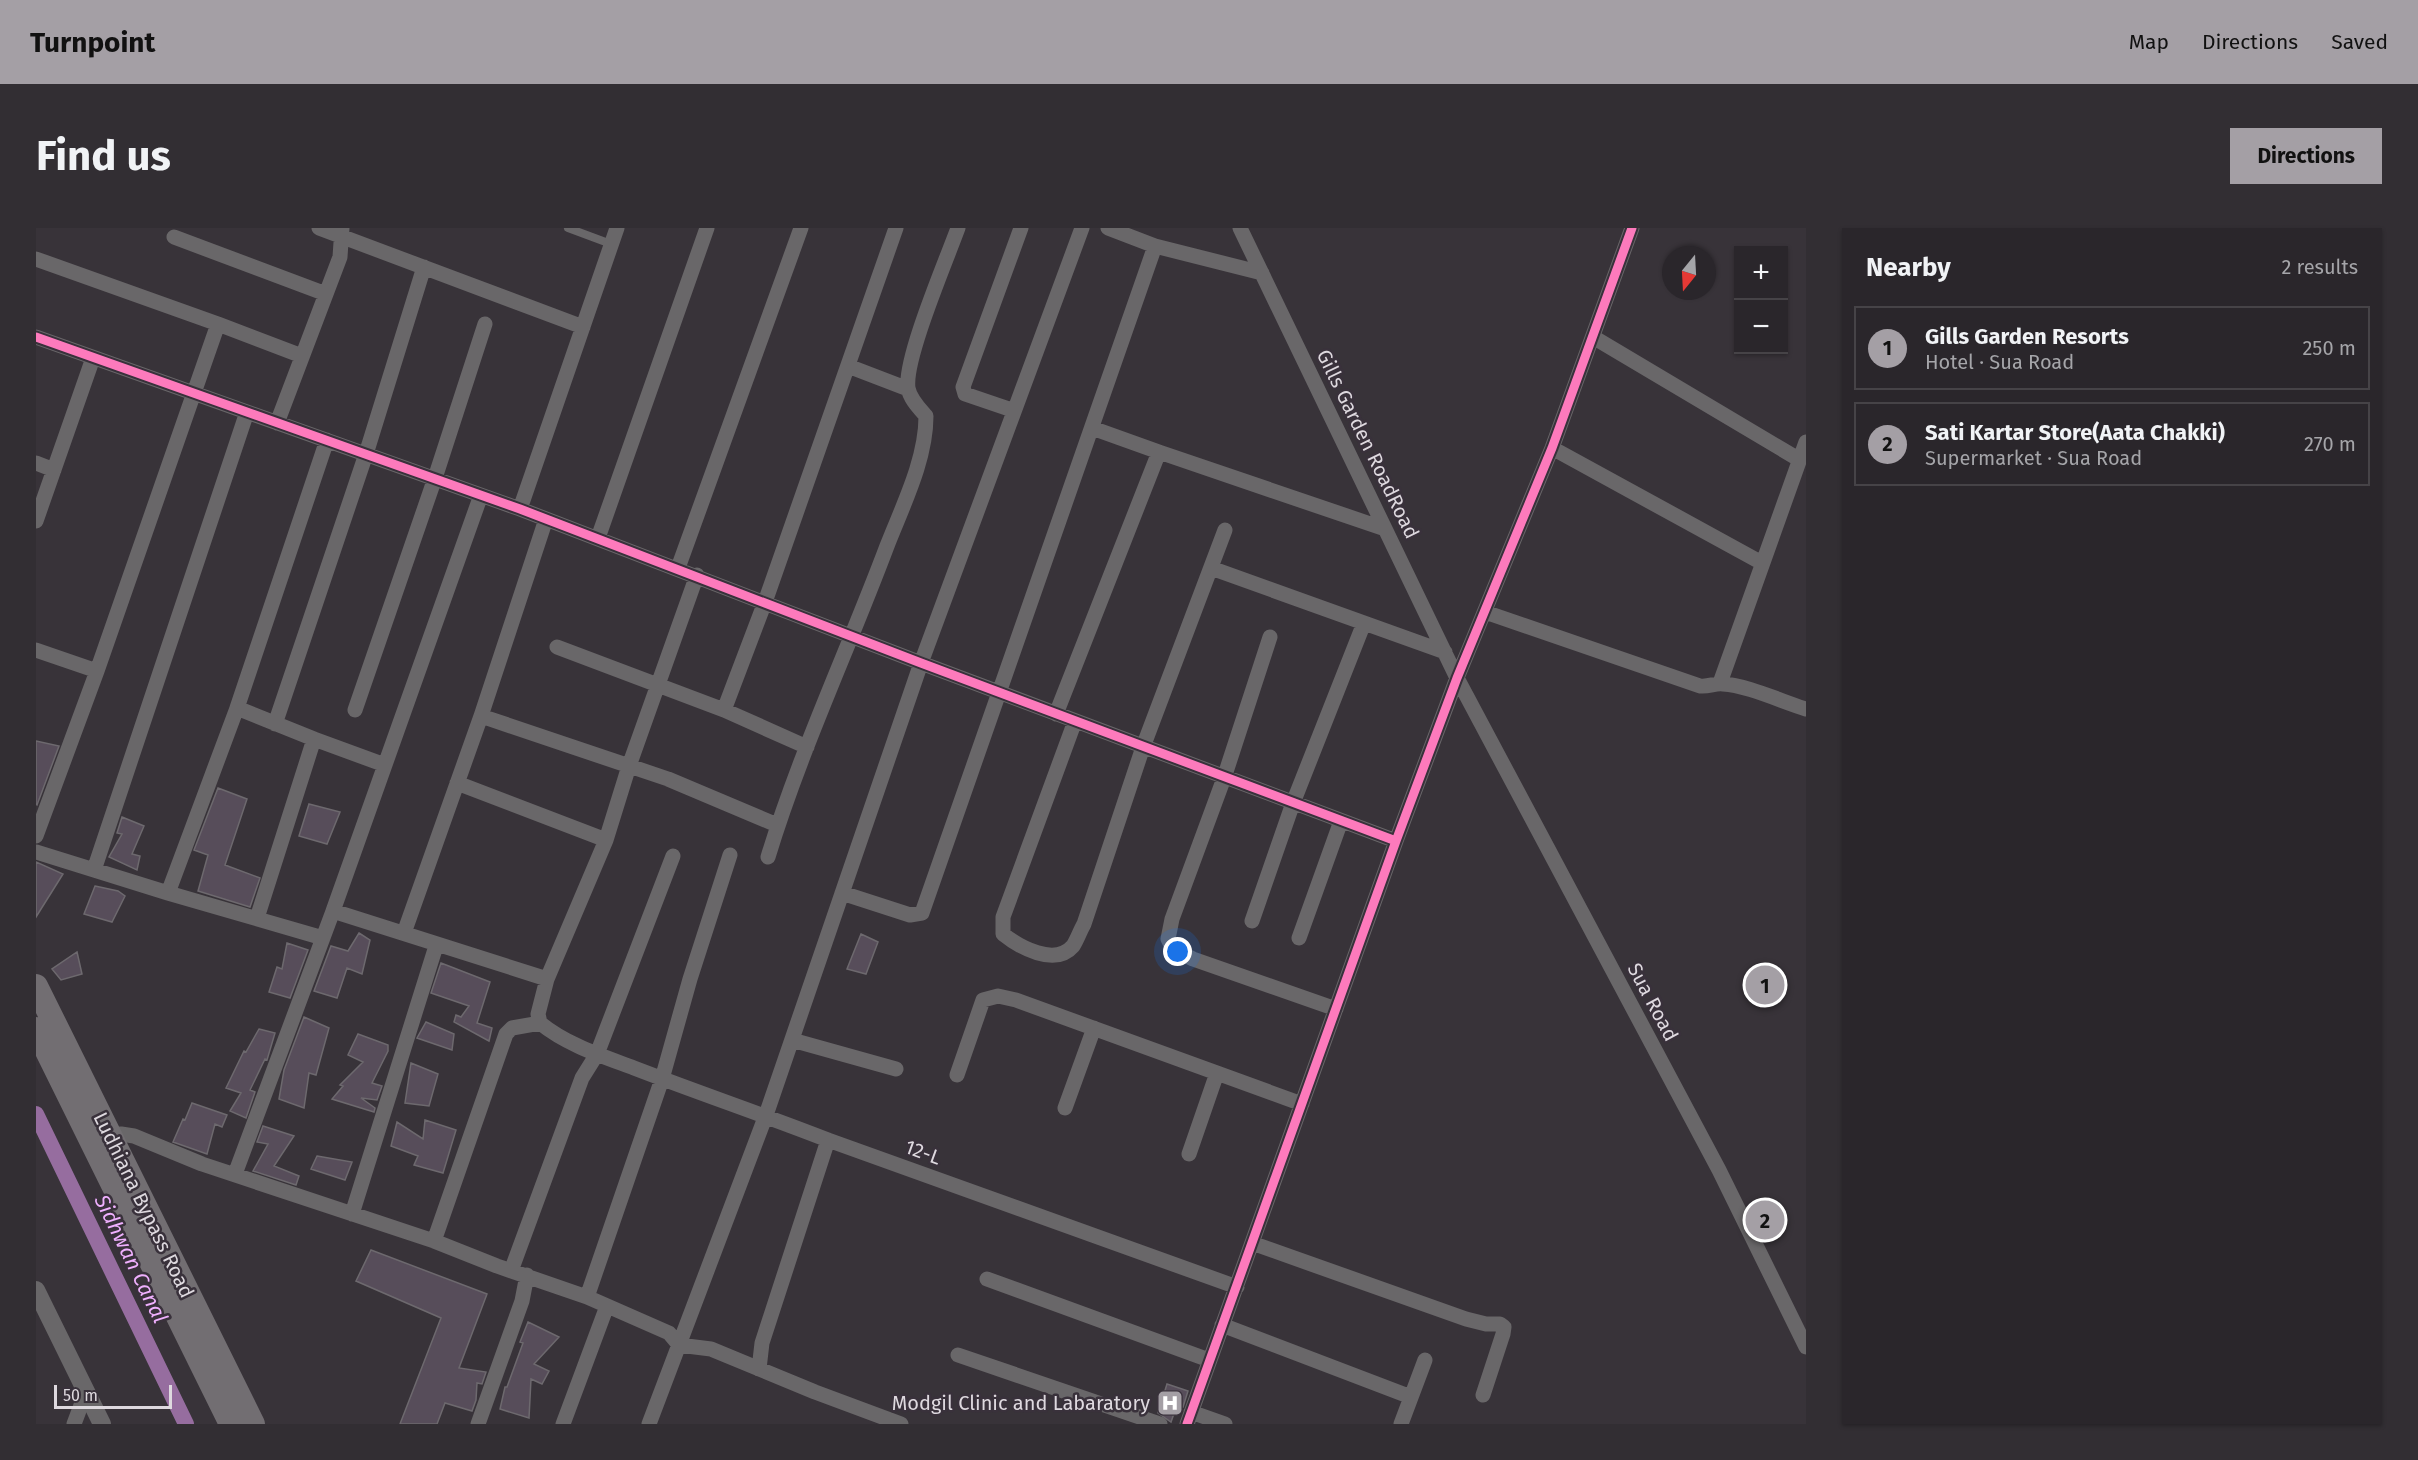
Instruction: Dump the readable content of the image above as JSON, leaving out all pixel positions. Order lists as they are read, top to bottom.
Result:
{
  "streets": {
    "highway": ["Ludhiana Bypass Road"],
    "street": ["Gills Garden RoadRoad", "Sua Road", "12-L"]
  },
  "crossings": [
    ["Gills Garden RoadRoad", "Sua Road"]
  ],
  "water": ["Sidhwan Canal"],
  "places": {
    "hospital": ["Modgil Clinic and Labaratory"]
  },
  "scale_bar": "50 m",
  "north": "bottom",
  "page": {
    "header": "Turnpoint",
    "nav": ["Map", "Directions", "Saved"],
    "buttons": "Directions",
    "title": "Find us",
    "heading": ["Nearby", "2 results"],
    "map_buttons": ["+", "−"],
    "list": [
      {
        "mark": "1",
        "name": "Gills Garden Resorts",
        "note": "Hotel · Sua Road",
        "value": "250 m"
      },
      {
        "mark": "2",
        "name": "Sati Kartar Store(Aata Chakki)",
        "note": "Supermarket · Sua Road",
        "value": "270 m"
      }
    ],
    "pins": ["1", "2"],
    "scale": "50 m"
  }
}
